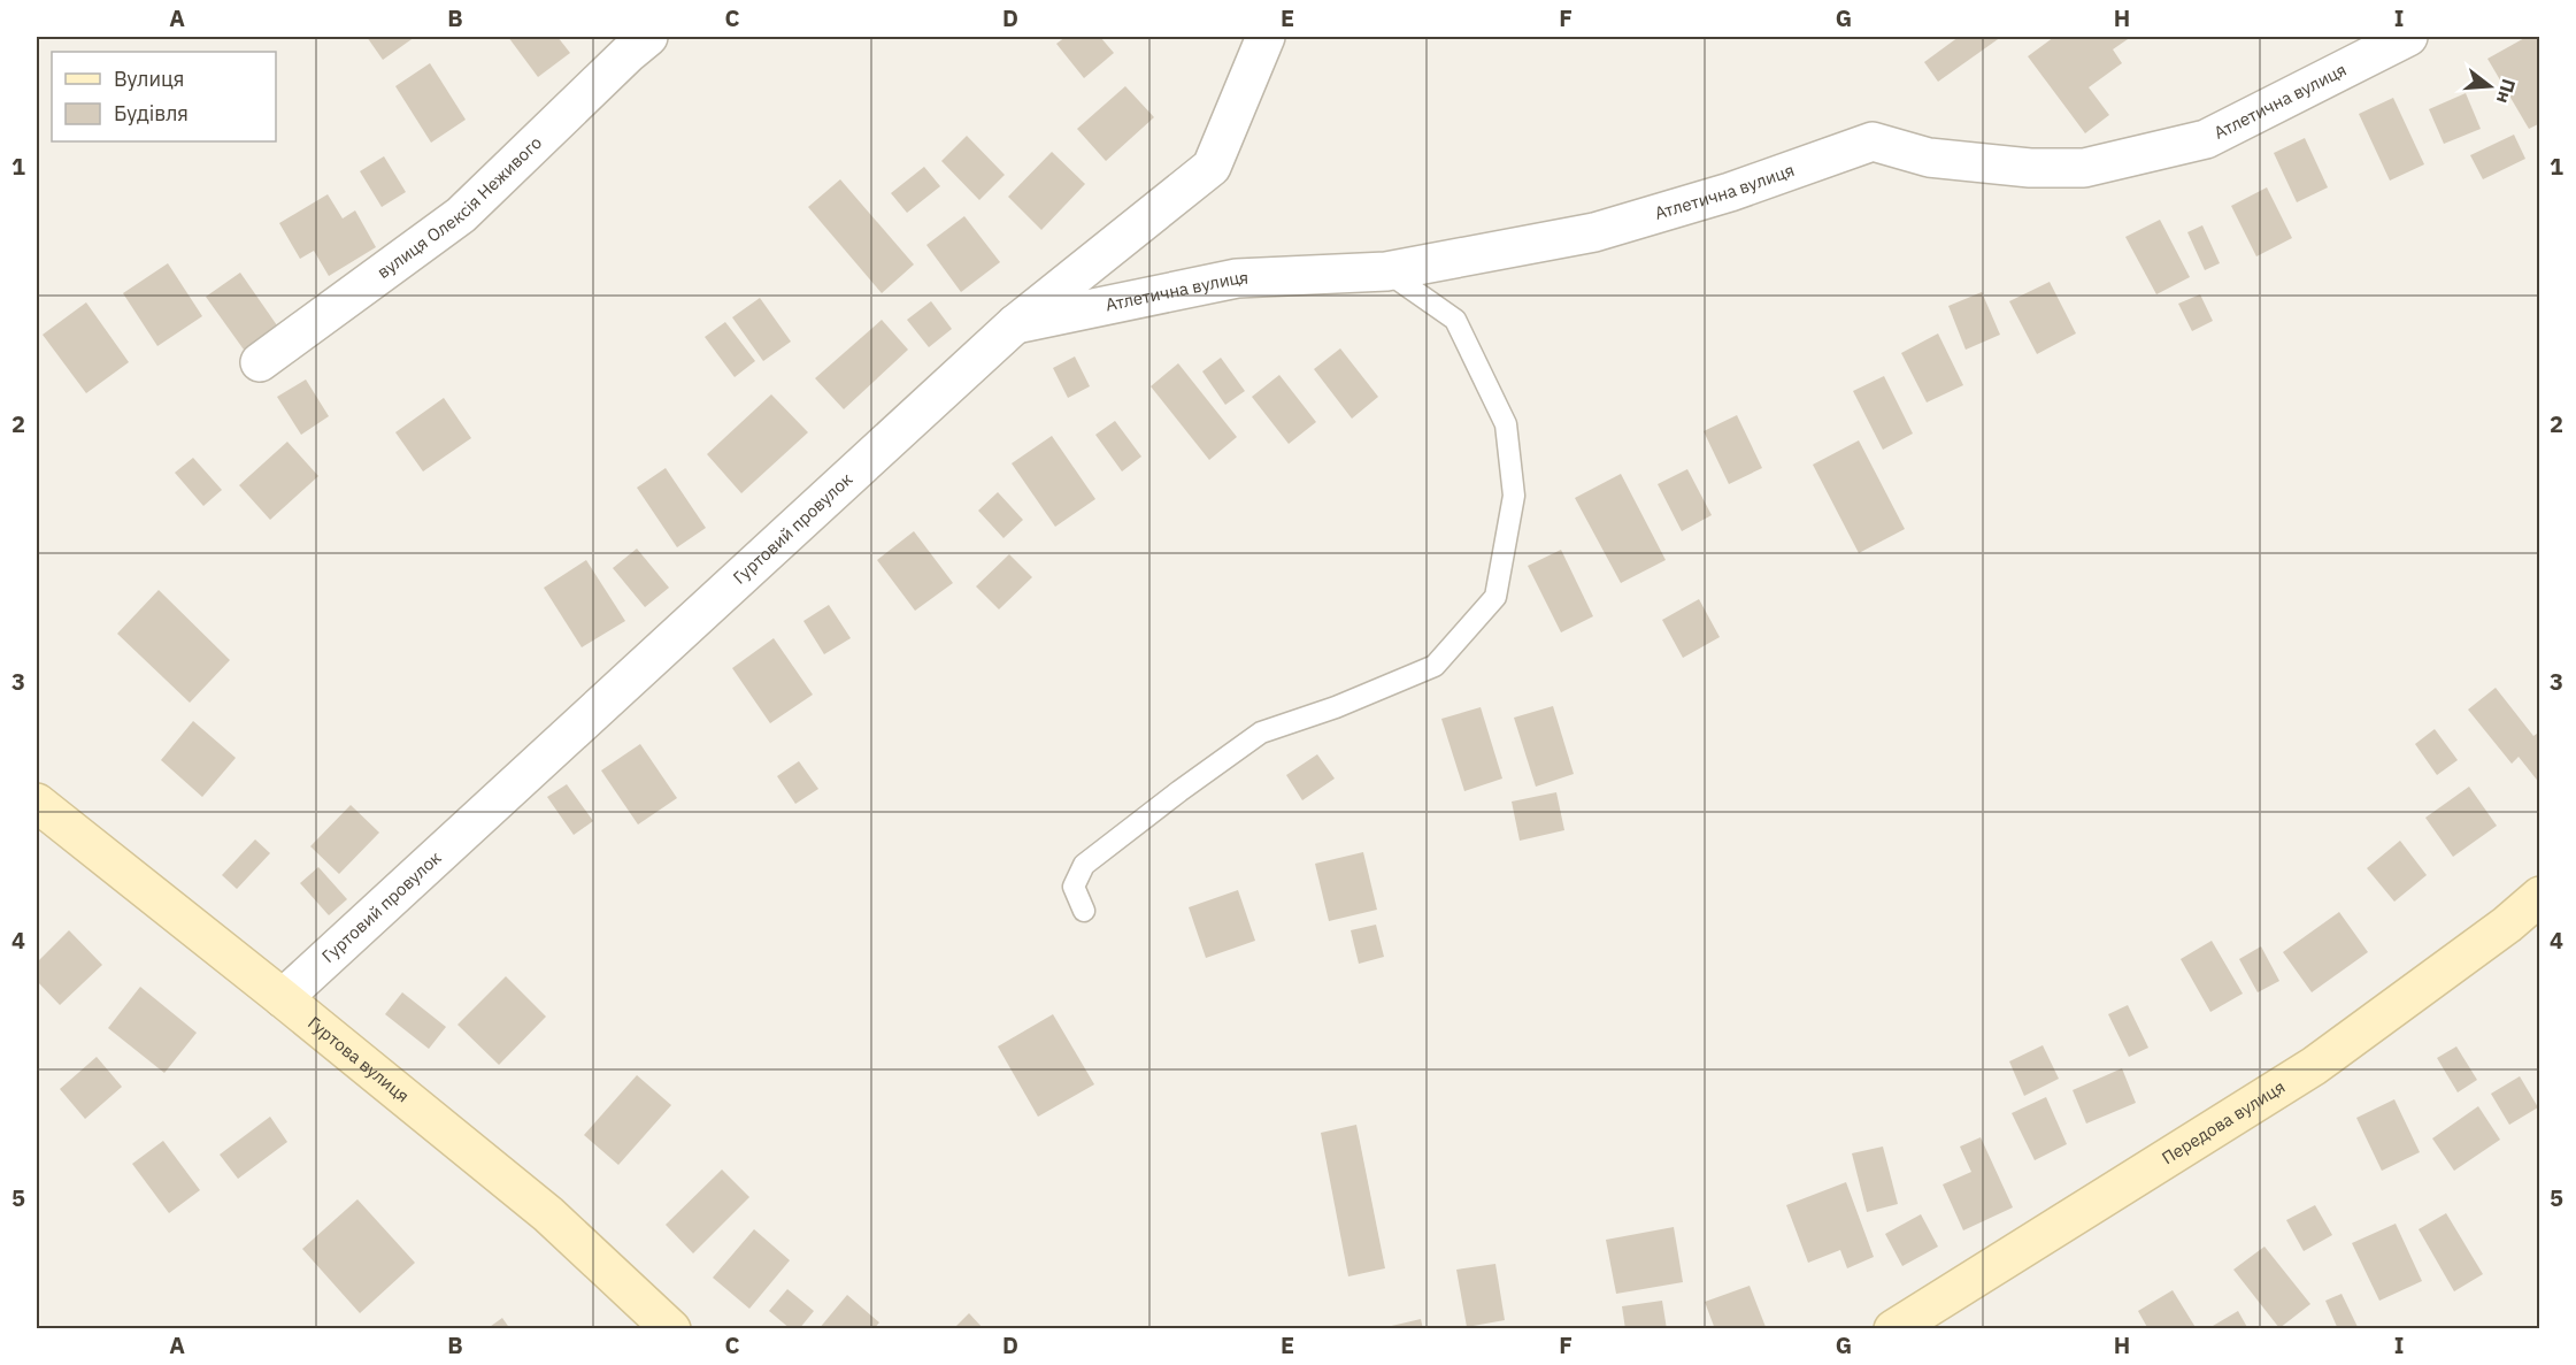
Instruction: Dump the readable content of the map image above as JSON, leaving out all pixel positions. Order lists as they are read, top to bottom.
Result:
{
  "streets": {
    "street": [
      "Атлетична вулиця",
      "вулиця Олексія Неживого",
      "Гуртовий провулок",
      "Гуртова вулиця",
      "Передова вулиця"
    ]
  },
  "crossings": [
    ["Атлетична вулиця", "Гуртовий провулок"],
    ["Гуртовий провулок", "Гуртова вулиця"]
  ],
  "legend": ["Вулиця", "Будівля"],
  "north": "right",
  "grid": {
    "columns": [
      "A",
      "B",
      "C",
      "D",
      "E",
      "F",
      "G",
      "H",
      "I"
    ],
    "rows": [
      "1",
      "2",
      "3",
      "4",
      "5"
    ]
  }
}
